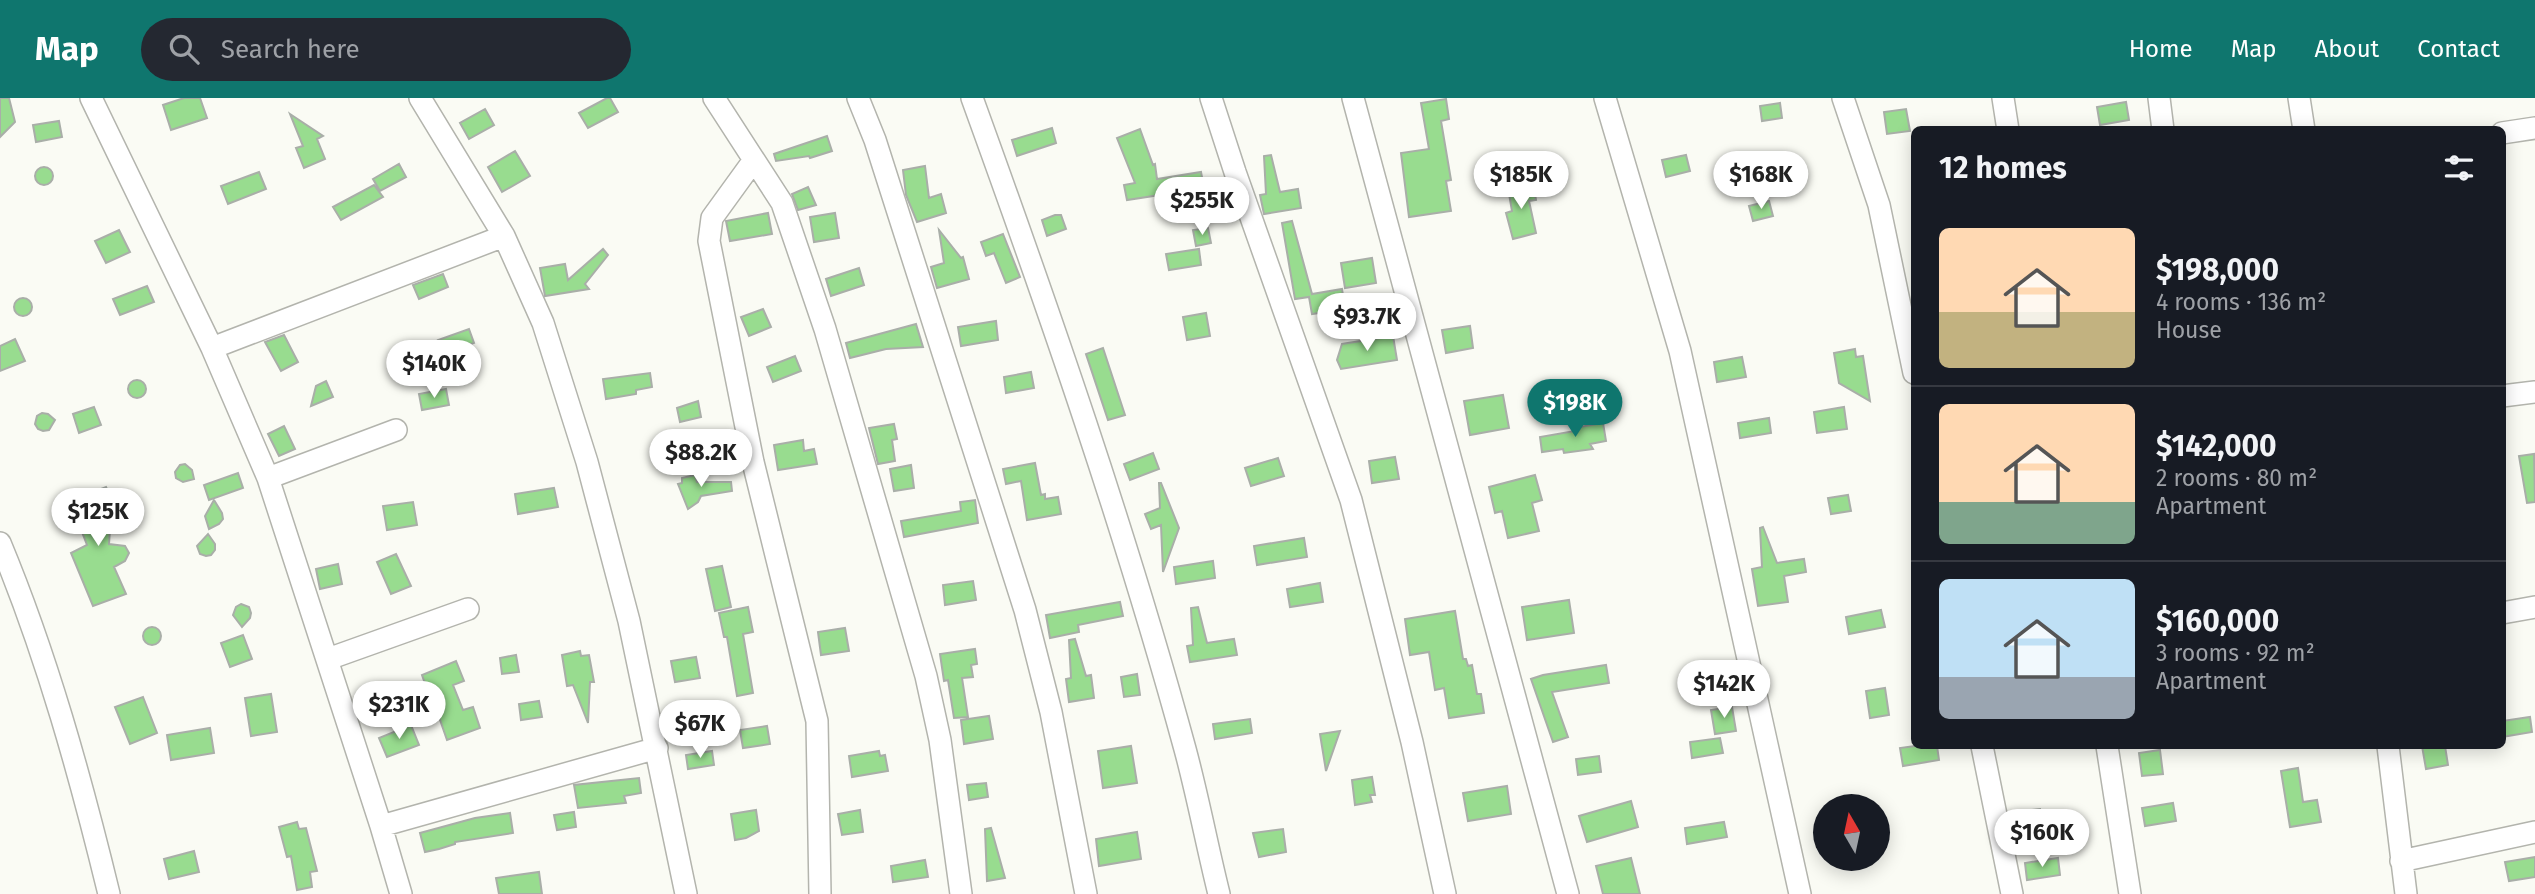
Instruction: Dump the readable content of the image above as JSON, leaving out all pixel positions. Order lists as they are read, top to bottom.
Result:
{
  "north": "top",
  "page": {
    "header": "Map",
    "search": "Search here",
    "nav": [
      "Home",
      "Map",
      "About",
      "Contact"
    ],
    "heading": "12 homes",
    "price": [
      "$185K",
      "$168K",
      "$255K",
      "$93.7K",
      "$140K",
      "$198K",
      "$88.2K",
      "$125K",
      "$142K",
      "$231K",
      "$67K",
      "$160K"
    ],
    "list": [
      {
        "name": "$198,000",
        "note": "4 rooms · 136 m² · House"
      },
      {
        "name": "$142,000",
        "note": "2 rooms · 80 m² · Apartment"
      },
      {
        "name": "$160,000",
        "note": "3 rooms · 92 m² · Apartment"
      }
    ]
  }
}
